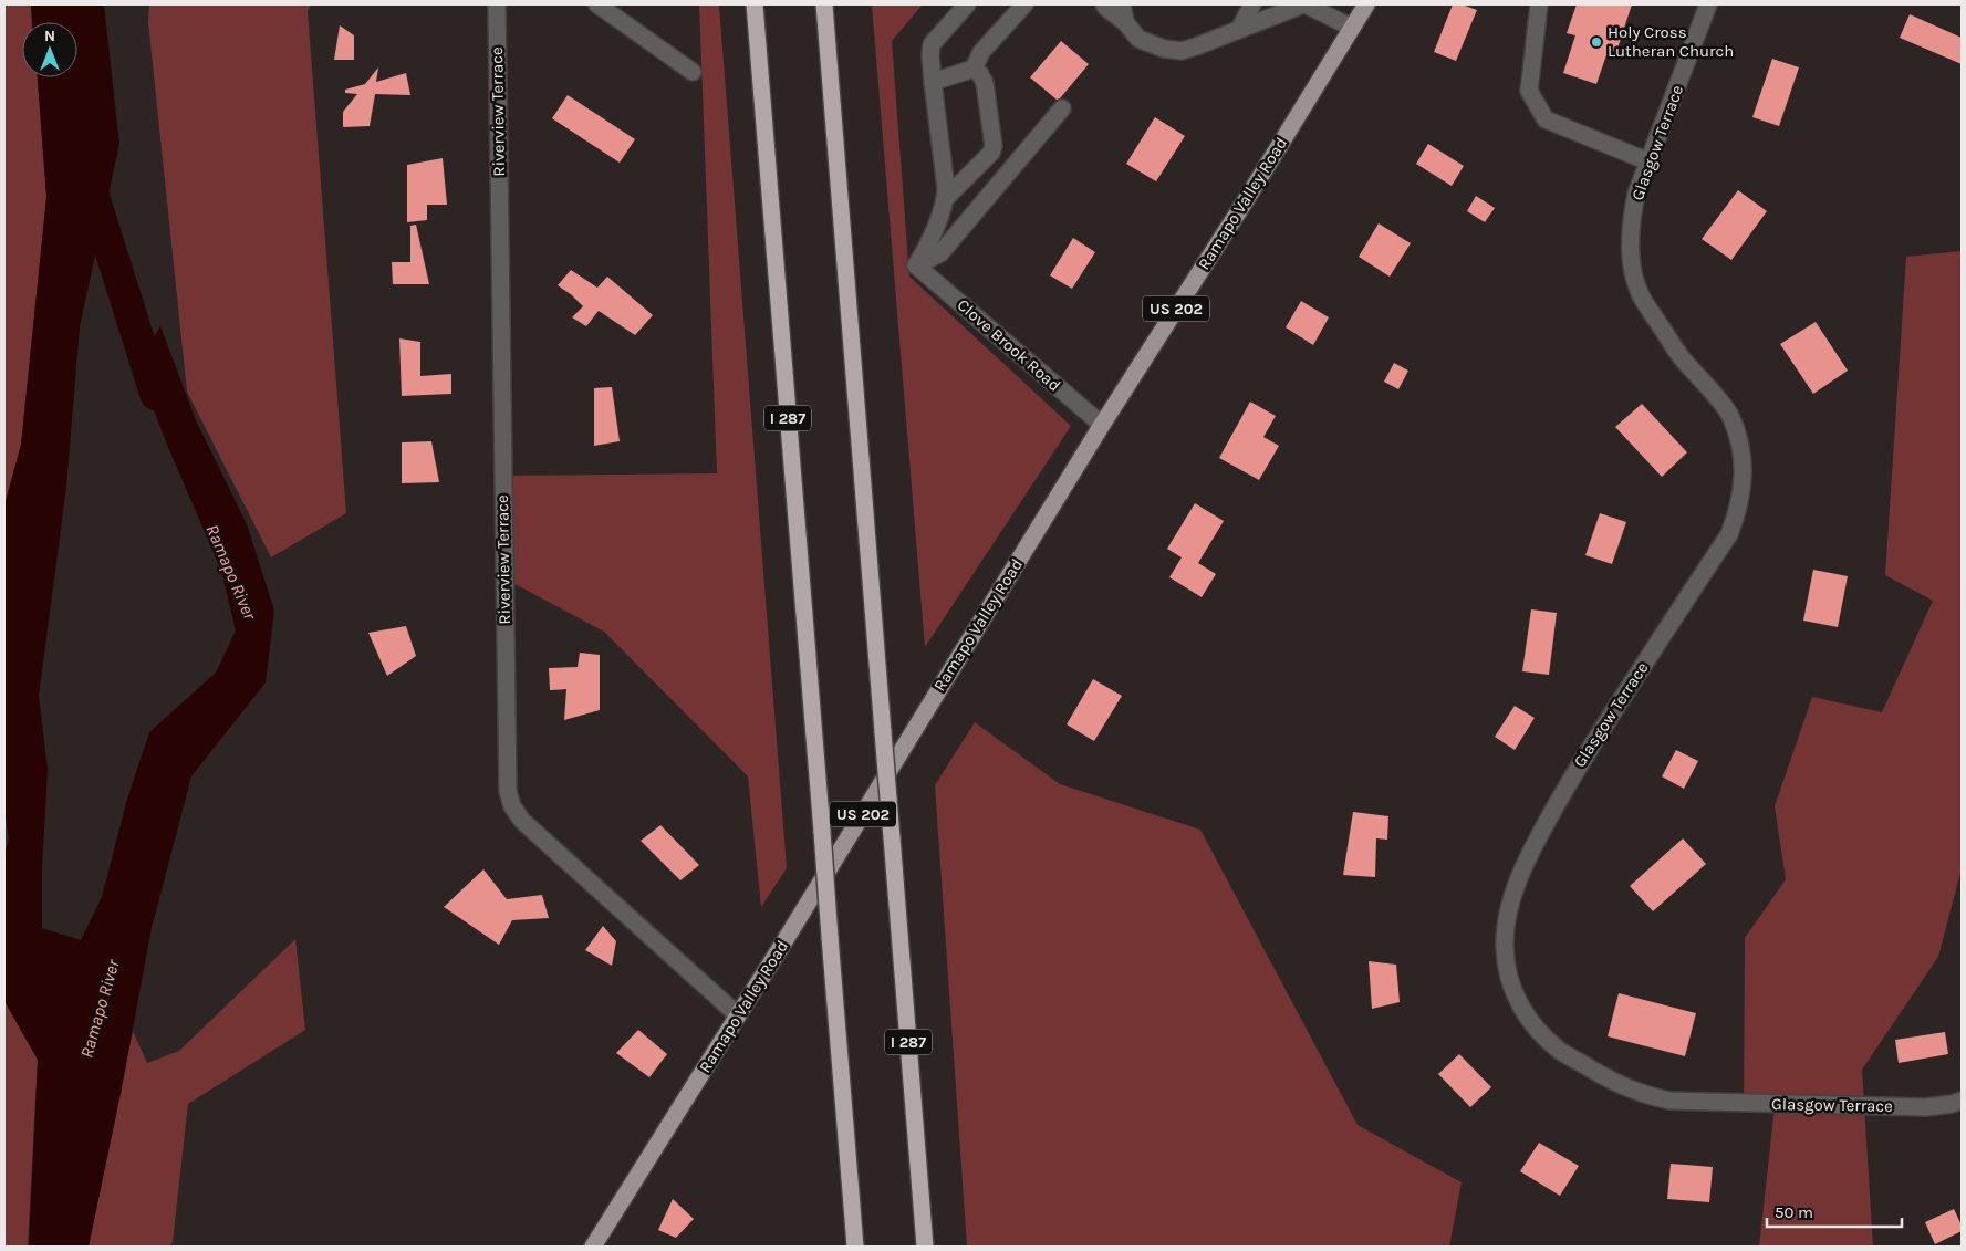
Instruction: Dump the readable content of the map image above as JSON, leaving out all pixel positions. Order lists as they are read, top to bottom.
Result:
{
  "streets": {
    "highway": ["I 287"],
    "main road": ["Ramapo Valley Road", "US 202"],
    "street": ["Riverview Terrace", "Glasgow Terrace", "Clove Brook Road"]
  },
  "crossings": [
    ["Riverview Terrace", "Ramapo Valley Road"],
    ["Ramapo Valley Road", "Clove Brook Road"]
  ],
  "water": ["Ramapo River"],
  "places": ["Holy Cross Lutheran Church"],
  "scale_bar": "50 m",
  "north": "top"
}
